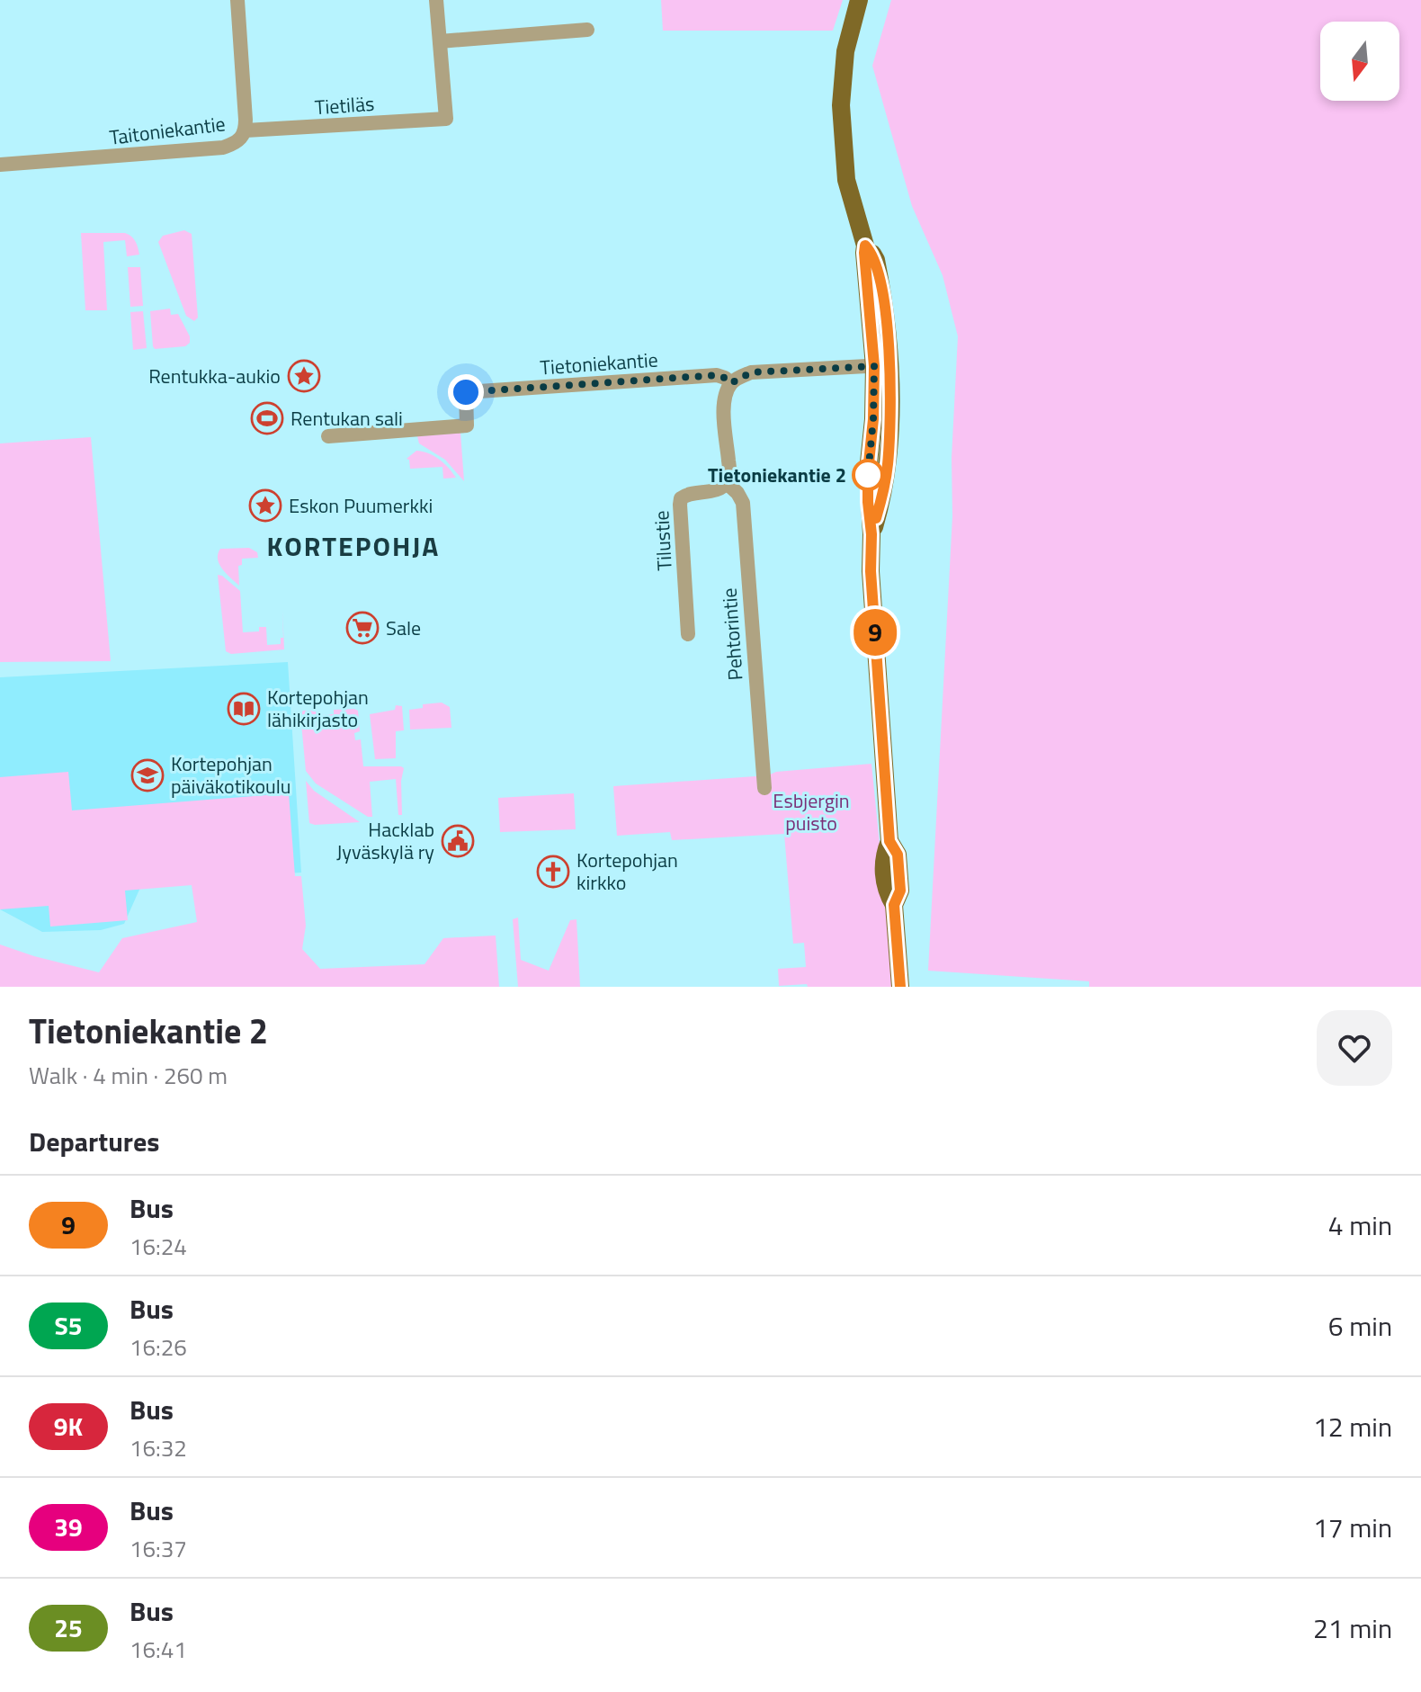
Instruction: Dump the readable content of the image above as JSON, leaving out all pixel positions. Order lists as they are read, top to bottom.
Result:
{
  "streets": {
    "street": [
      "Tietiläs",
      "Taitoniekantie",
      "Tietoniekantie",
      "Tilustie",
      "Pehtorintie"
    ]
  },
  "crossings": [
    ["Tietiläs", "Taitoniekantie"],
    ["Tilustie", "Pehtorintie"]
  ],
  "districts": ["KORTEPOHJA"],
  "parks": ["Esbjergin puisto"],
  "places": {
    "place": ["Rentukka-aukio", "Eskon Puumerkki"],
    "sports": ["Rentukan sali"],
    "other": ["Tietoniekantie 2"],
    "supermarket": ["Sale"],
    "library": ["Kortepohjan lähikirjasto"],
    "school or university": ["Kortepohjan päiväkotikoulu"],
    "public building": ["Hacklab Jyväskylä ry"],
    "church": ["Kortepohjan kirkko"]
  },
  "lines": ["bus line 9"],
  "north": "bottom",
  "page": {
    "on_map": "9",
    "heading": [
      ["Tietoniekantie 2", "Walk · 4 min · 260 m"],
      "Departures"
    ],
    "list": [
      {
        "mark": "9",
        "name": "Bus",
        "note": "16:24",
        "value": "4 min"
      },
      {
        "mark": "S5",
        "name": "Bus",
        "note": "16:26",
        "value": "6 min"
      },
      {
        "mark": "9K",
        "name": "Bus",
        "note": "16:32",
        "value": "12 min"
      },
      {
        "mark": "39",
        "name": "Bus",
        "note": "16:37",
        "value": "17 min"
      },
      {
        "mark": "25",
        "name": "Bus",
        "note": "16:41",
        "value": "21 min"
      }
    ]
  }
}
